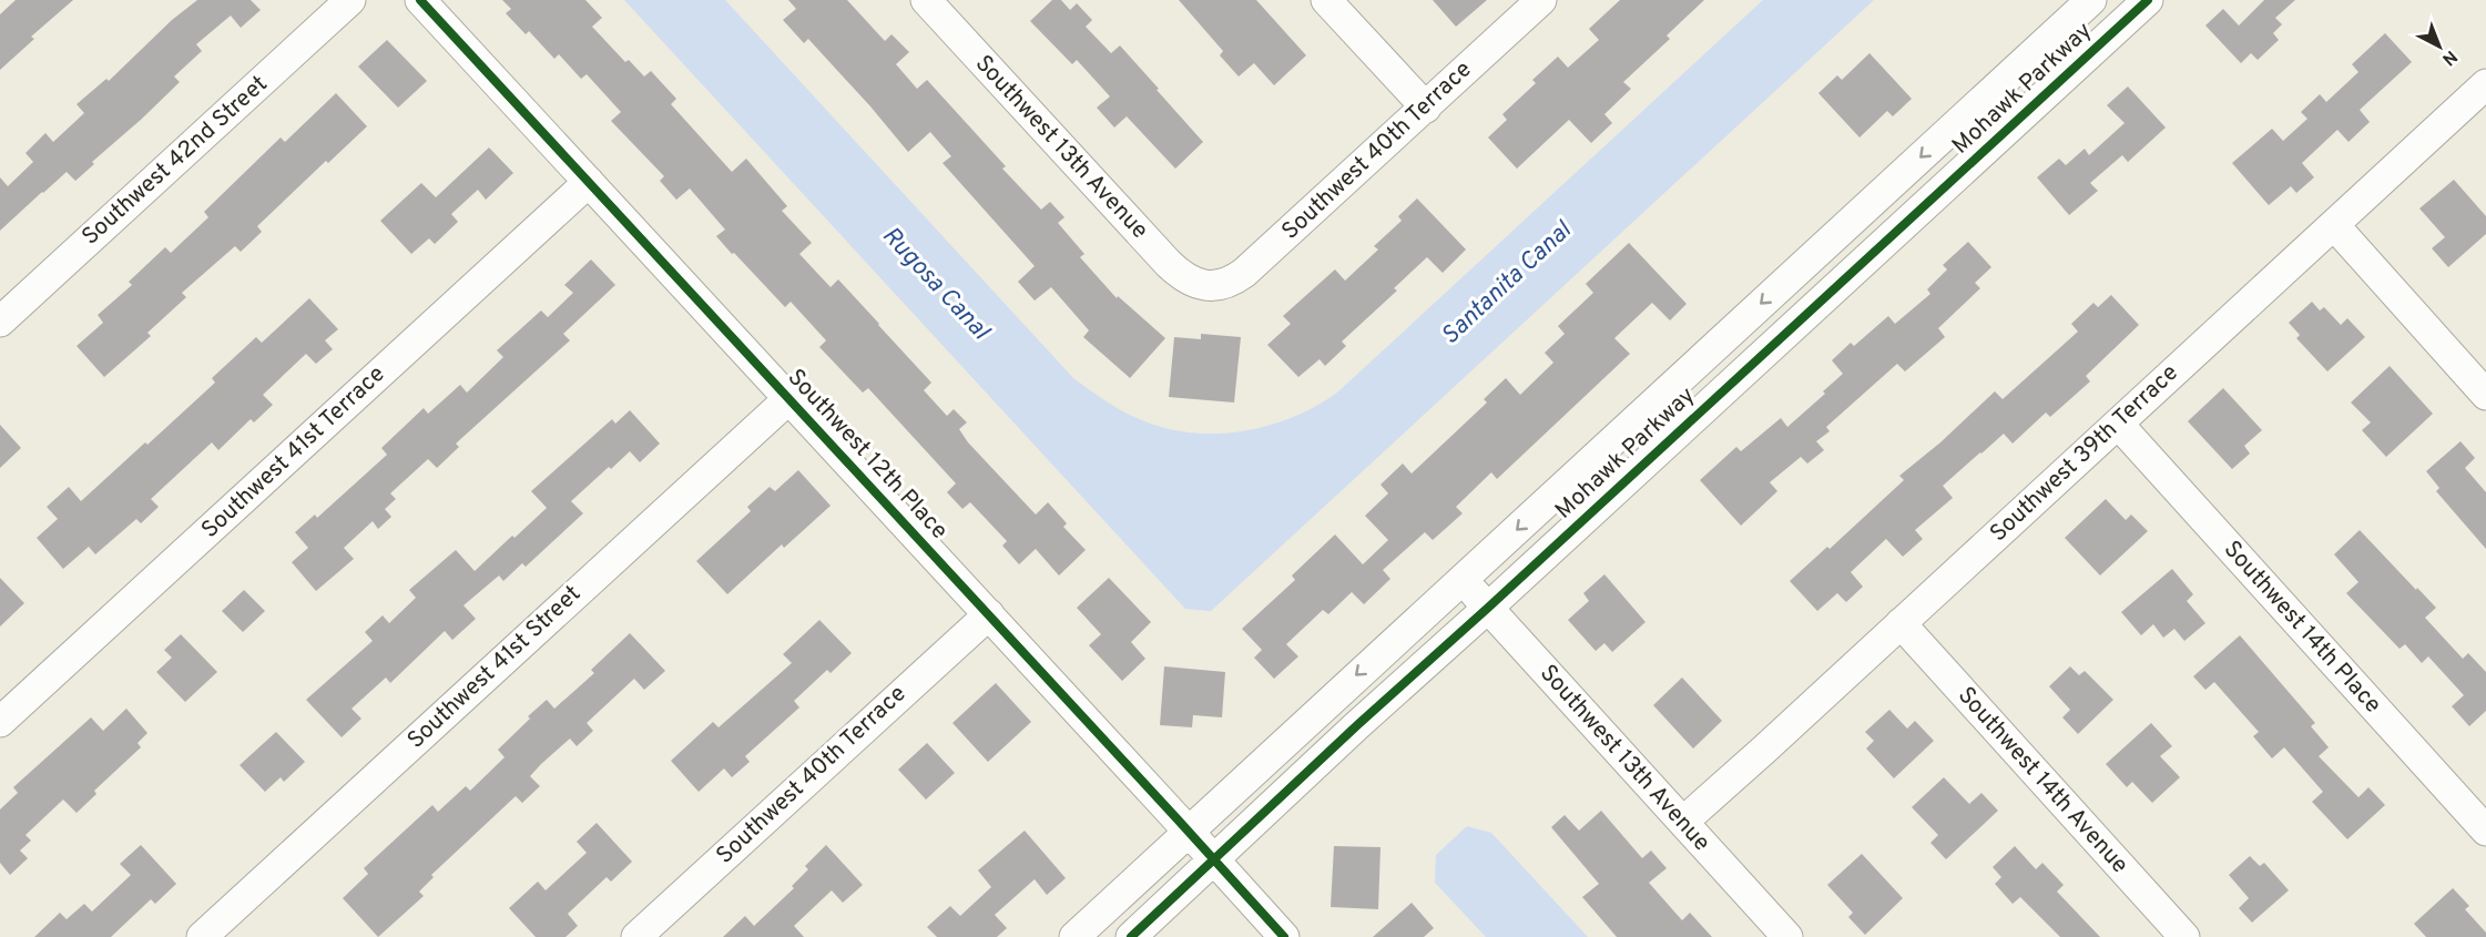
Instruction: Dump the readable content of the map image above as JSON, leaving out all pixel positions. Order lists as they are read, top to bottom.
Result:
{
  "streets": {
    "street": [
      "Mohawk Parkway",
      "Southwest 13th Avenue",
      "Southwest 40th Terrace",
      "Southwest 42nd Street",
      "Southwest 41st Terrace",
      "Southwest 39th Terrace",
      "Southwest 12th Place",
      "Southwest 14th Place",
      "Southwest 41st Street",
      "Southwest 14th Avenue"
    ]
  },
  "crossings": [
    ["Mohawk Parkway", "Southwest 13th Avenue"],
    ["Mohawk Parkway", "Southwest 12th Place"],
    ["Southwest 13th Avenue", "Southwest 40th Terrace"],
    ["Southwest 13th Avenue", "Southwest 39th Terrace"],
    ["Southwest 40th Terrace", "Southwest 12th Place"],
    ["Southwest 41st Terrace", "Southwest 12th Place"],
    ["Southwest 39th Terrace", "Southwest 14th Place"],
    ["Southwest 39th Terrace", "Southwest 14th Avenue"],
    ["Southwest 12th Place", "Southwest 41st Street"]
  ],
  "water": ["Rugosa Canal", "Santanita Canal"],
  "north": "bottom right"
}
